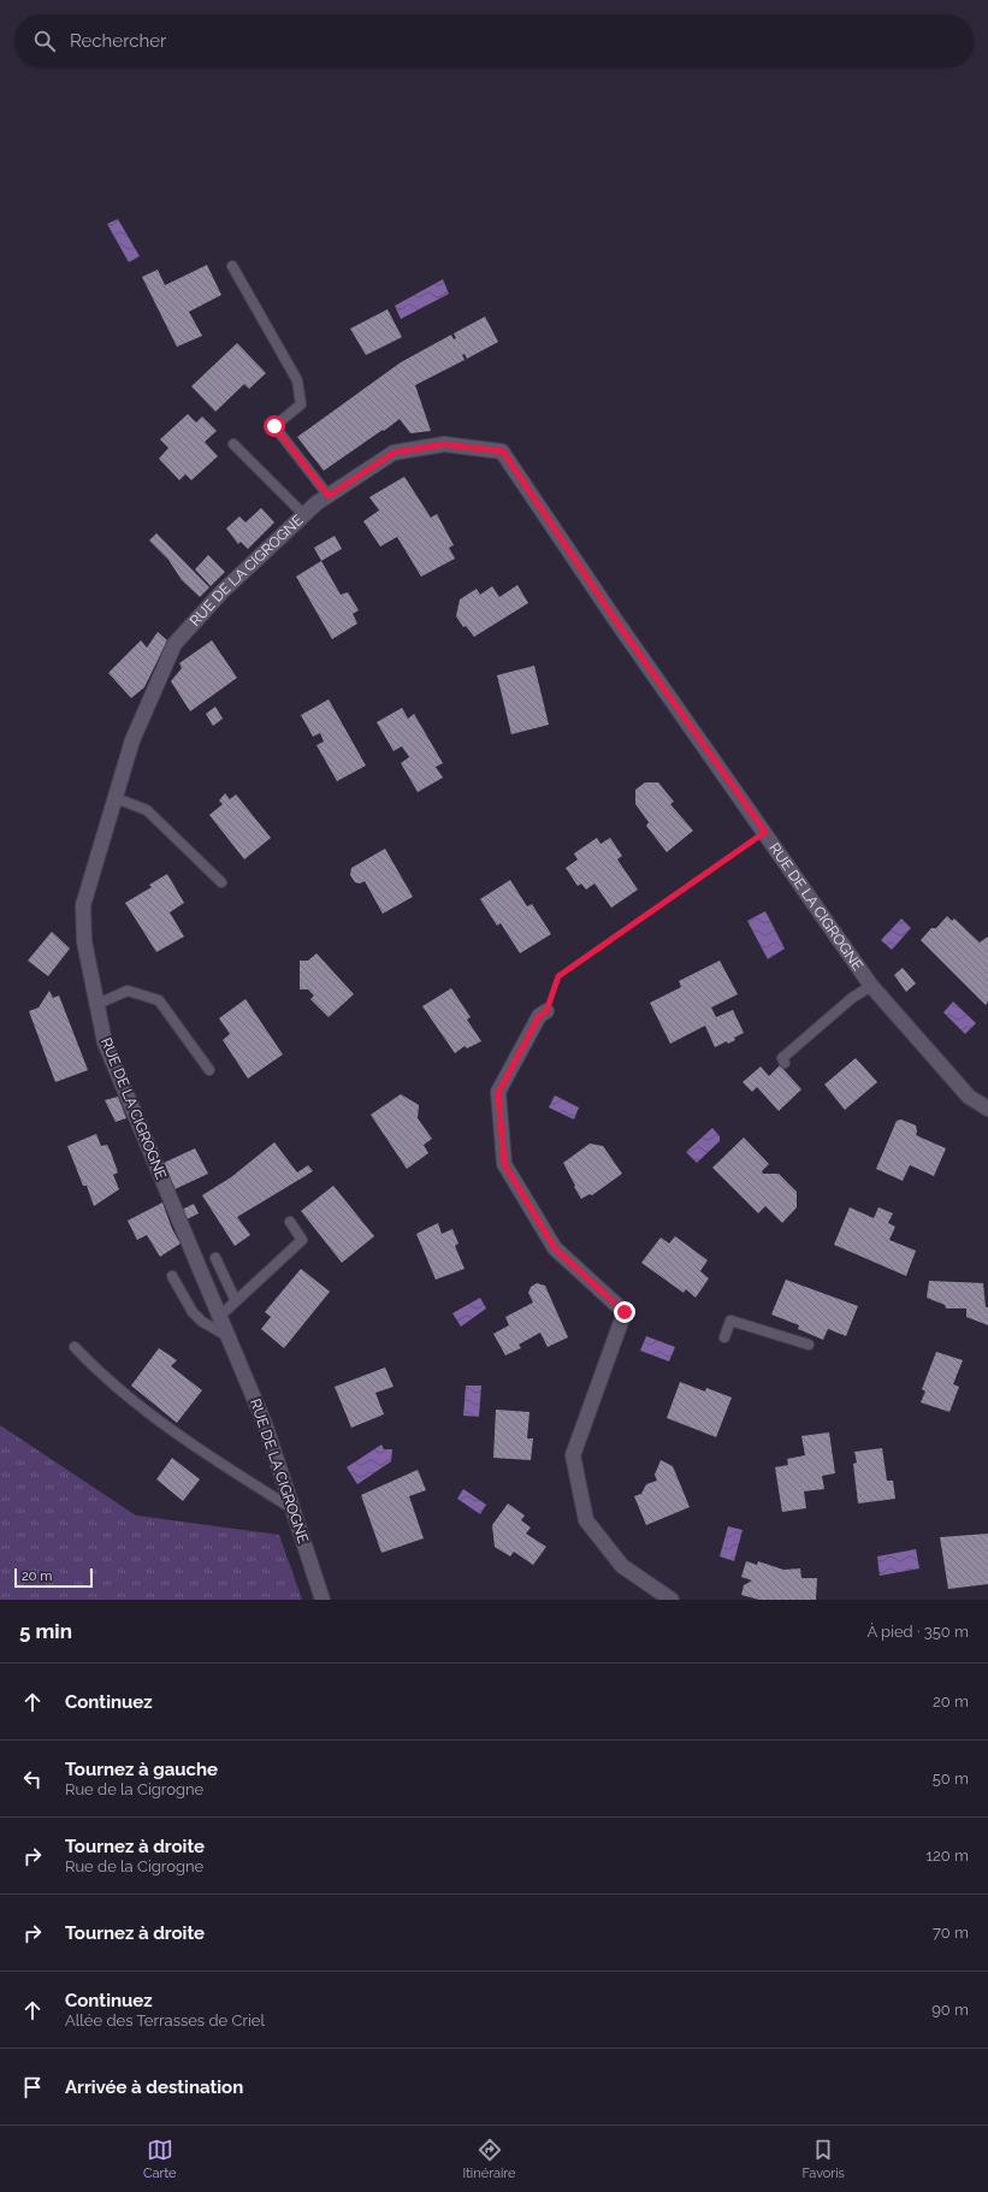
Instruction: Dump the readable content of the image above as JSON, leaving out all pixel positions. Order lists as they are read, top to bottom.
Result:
{
  "streets": {
    "street": ["RUE DE LA CIGROGNE"]
  },
  "scale_bar": "20 m",
  "page": {
    "search": "Rechercher",
    "scale": "20 m",
    "heading": ["5 min", "À pied · 350 m"],
    "list": [
      ["Continuez", "20 m"],
      ["Tournez à gauche", "Rue de la Cigrogne", "50 m"],
      ["Tournez à droite", "Rue de la Cigrogne", "120 m"],
      ["Tournez à droite", "70 m"],
      ["Continuez", "Allée des Terrasses de Criel", "90 m"],
      "Arrivée à destination"
    ],
    "nav": ["Carte", "Itinéraire", "Favoris"]
  }
}
